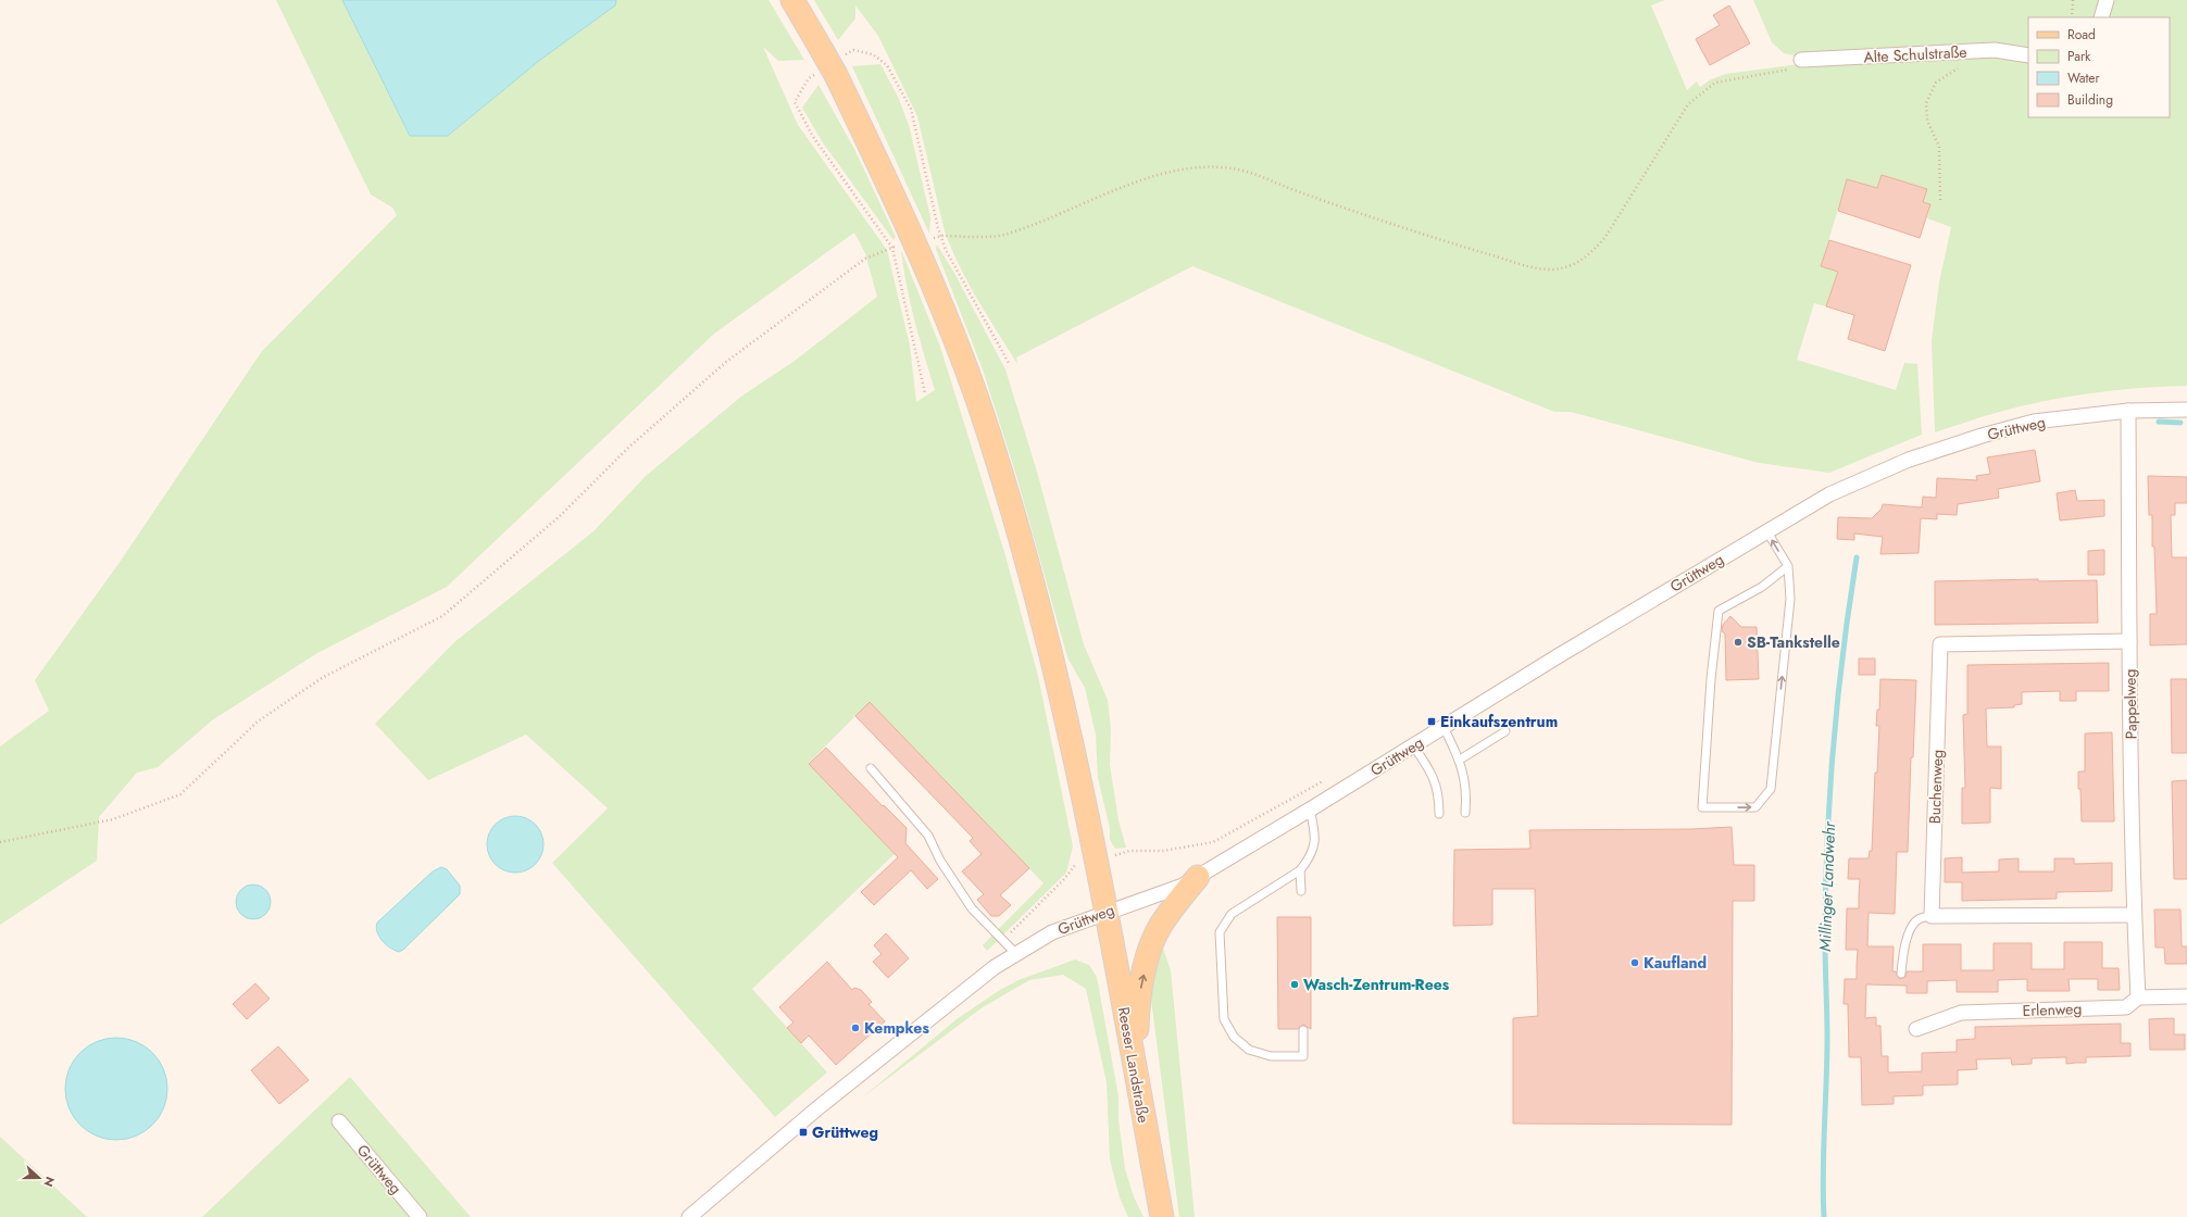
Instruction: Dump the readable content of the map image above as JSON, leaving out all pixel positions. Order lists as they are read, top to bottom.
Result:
{
  "streets": {
    "main road": ["Reeser Landstraße"],
    "street": [
      "Alte Schulstraße",
      "Grüttweg",
      "Pappelweg",
      "Buchenweg",
      "Erlenweg"
    ]
  },
  "crossings": [
    ["Grüttweg", "Pappelweg"],
    ["Grüttweg", "Reeser Landstraße"],
    ["Pappelweg", "Buchenweg"],
    ["Pappelweg", "Erlenweg"]
  ],
  "water": ["Millinger Landwehr"],
  "places": {
    "other": [
      "SB-Tankstelle",
      "Kaufland",
      "Wasch-Zentrum-Rees",
      "Kempkes"
    ],
    "transit": ["Einkaufszentrum", "Grüttweg"]
  },
  "legend": [
    "Road",
    "Park",
    "Water",
    "Building"
  ],
  "north": "right"
}
